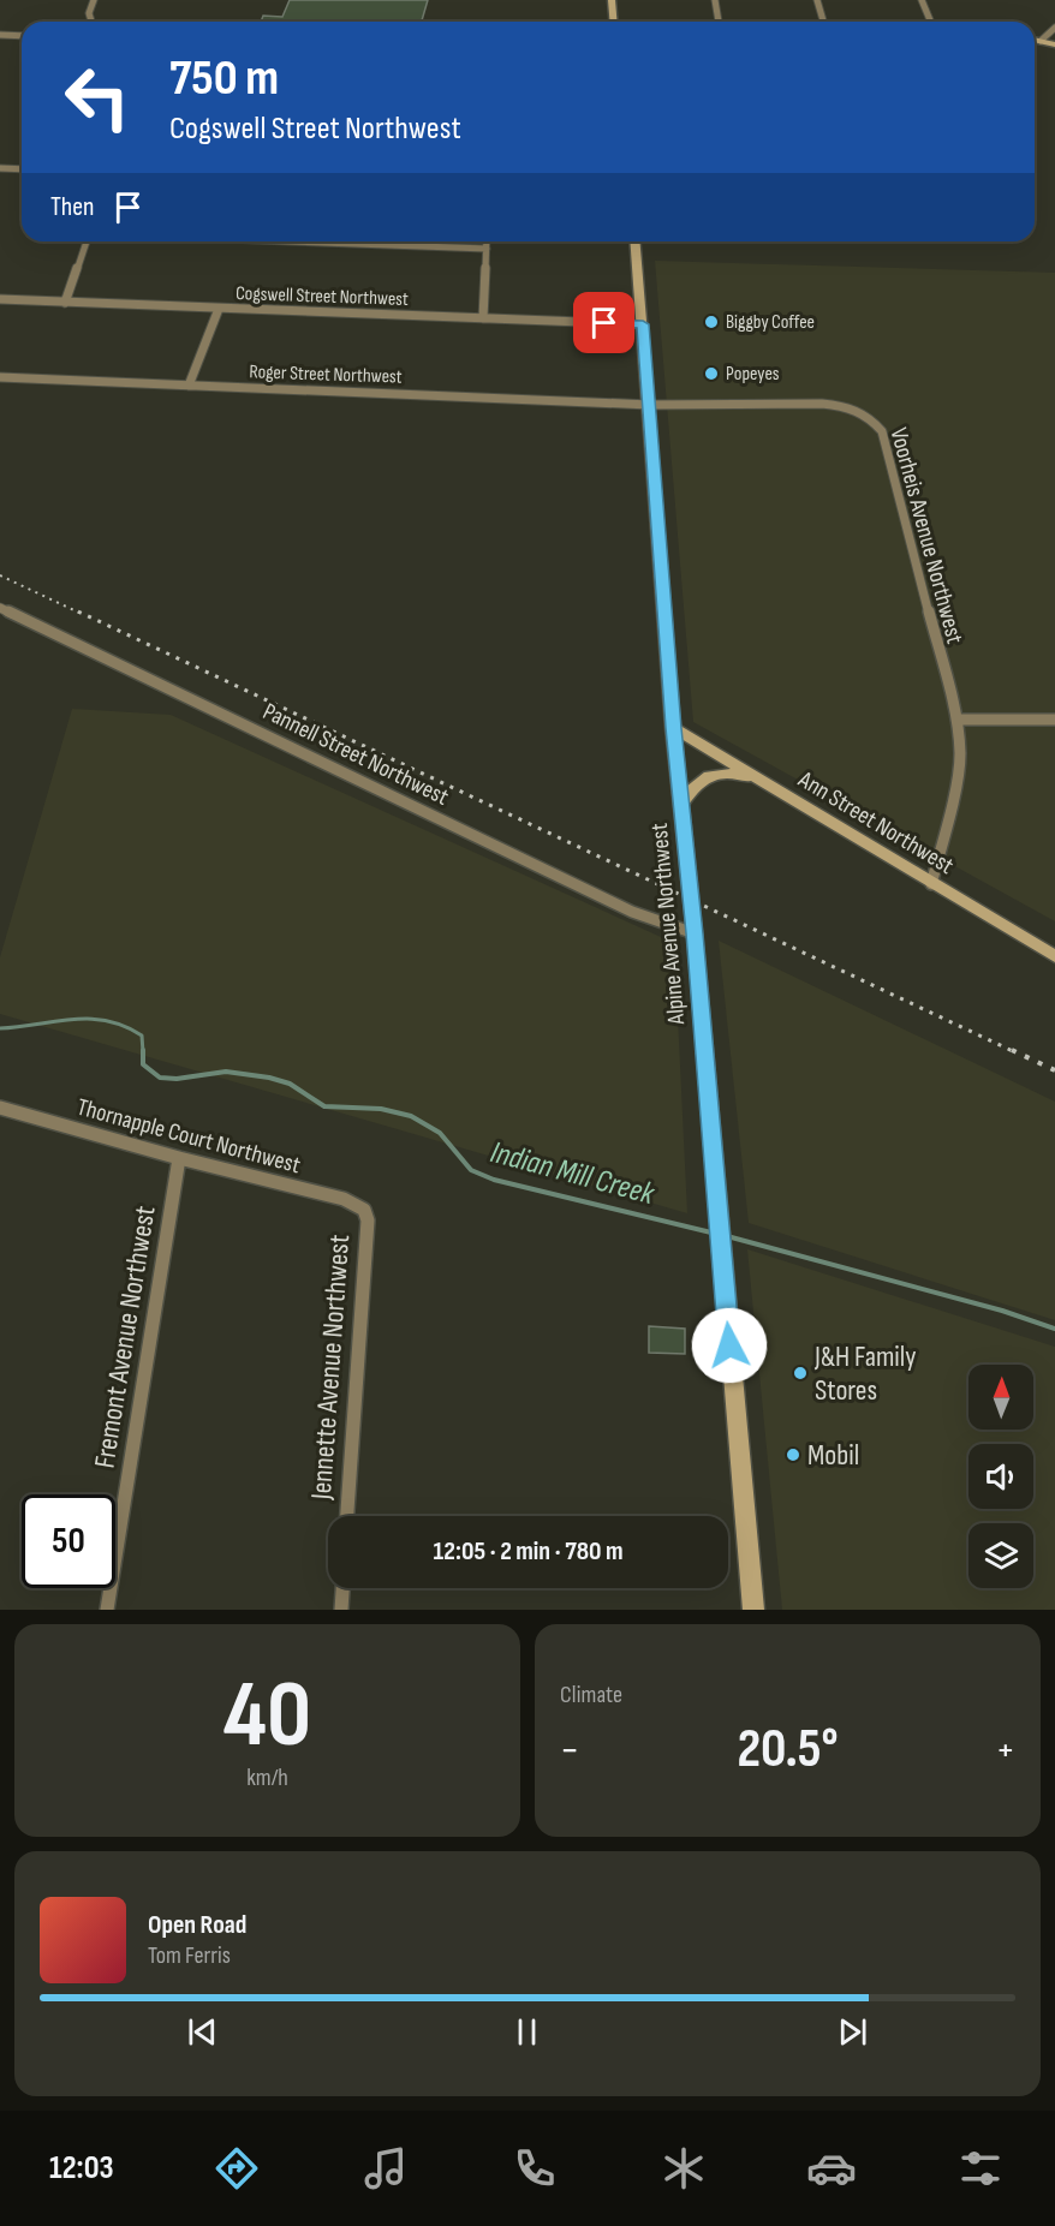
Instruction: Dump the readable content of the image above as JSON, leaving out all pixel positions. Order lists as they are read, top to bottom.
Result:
{
  "streets": {
    "main road": ["Ann Street Northwest", "Alpine Avenue Northwest"],
    "street": [
      "Cogswell Street Northwest",
      "Roger Street Northwest",
      "Voorheis Avenue Northwest",
      "Pannell Street Northwest",
      "Thornapple Court Northwest",
      "Fremont Avenue Northwest",
      "Jennette Avenue Northwest"
    ]
  },
  "crossings": [
    ["Cogswell Street Northwest", "Alpine Avenue Northwest"],
    ["Roger Street Northwest", "Voorheis Avenue Northwest"],
    ["Roger Street Northwest", "Alpine Avenue Northwest"],
    ["Voorheis Avenue Northwest", "Ann Street Northwest"],
    ["Voorheis Avenue Northwest", "Alpine Avenue Northwest"],
    ["Pannell Street Northwest", "Alpine Avenue Northwest"],
    ["Ann Street Northwest", "Alpine Avenue Northwest"],
    ["Thornapple Court Northwest", "Fremont Avenue Northwest"],
    ["Thornapple Court Northwest", "Jennette Avenue Northwest"]
  ],
  "water": ["Indian Mill Creek"],
  "places": [
    "Biggby Coffee",
    "Popeyes",
    "J&H Family Stores",
    "Mobil"
  ],
  "north": "top",
  "page": {
    "turn": ["750 m", "Cogswell Street Northwest"],
    "then": "Then",
    "limit": "50",
    "trip": "12:05 · 2 min · 780 m",
    "tile": [
      ["40", "km/h"],
      "Climate"
    ],
    "heat": ["−", "20.5°", "+"],
    "song": ["Open Road", "Tom Ferris"],
    "tabs": "12:03"
  }
}
